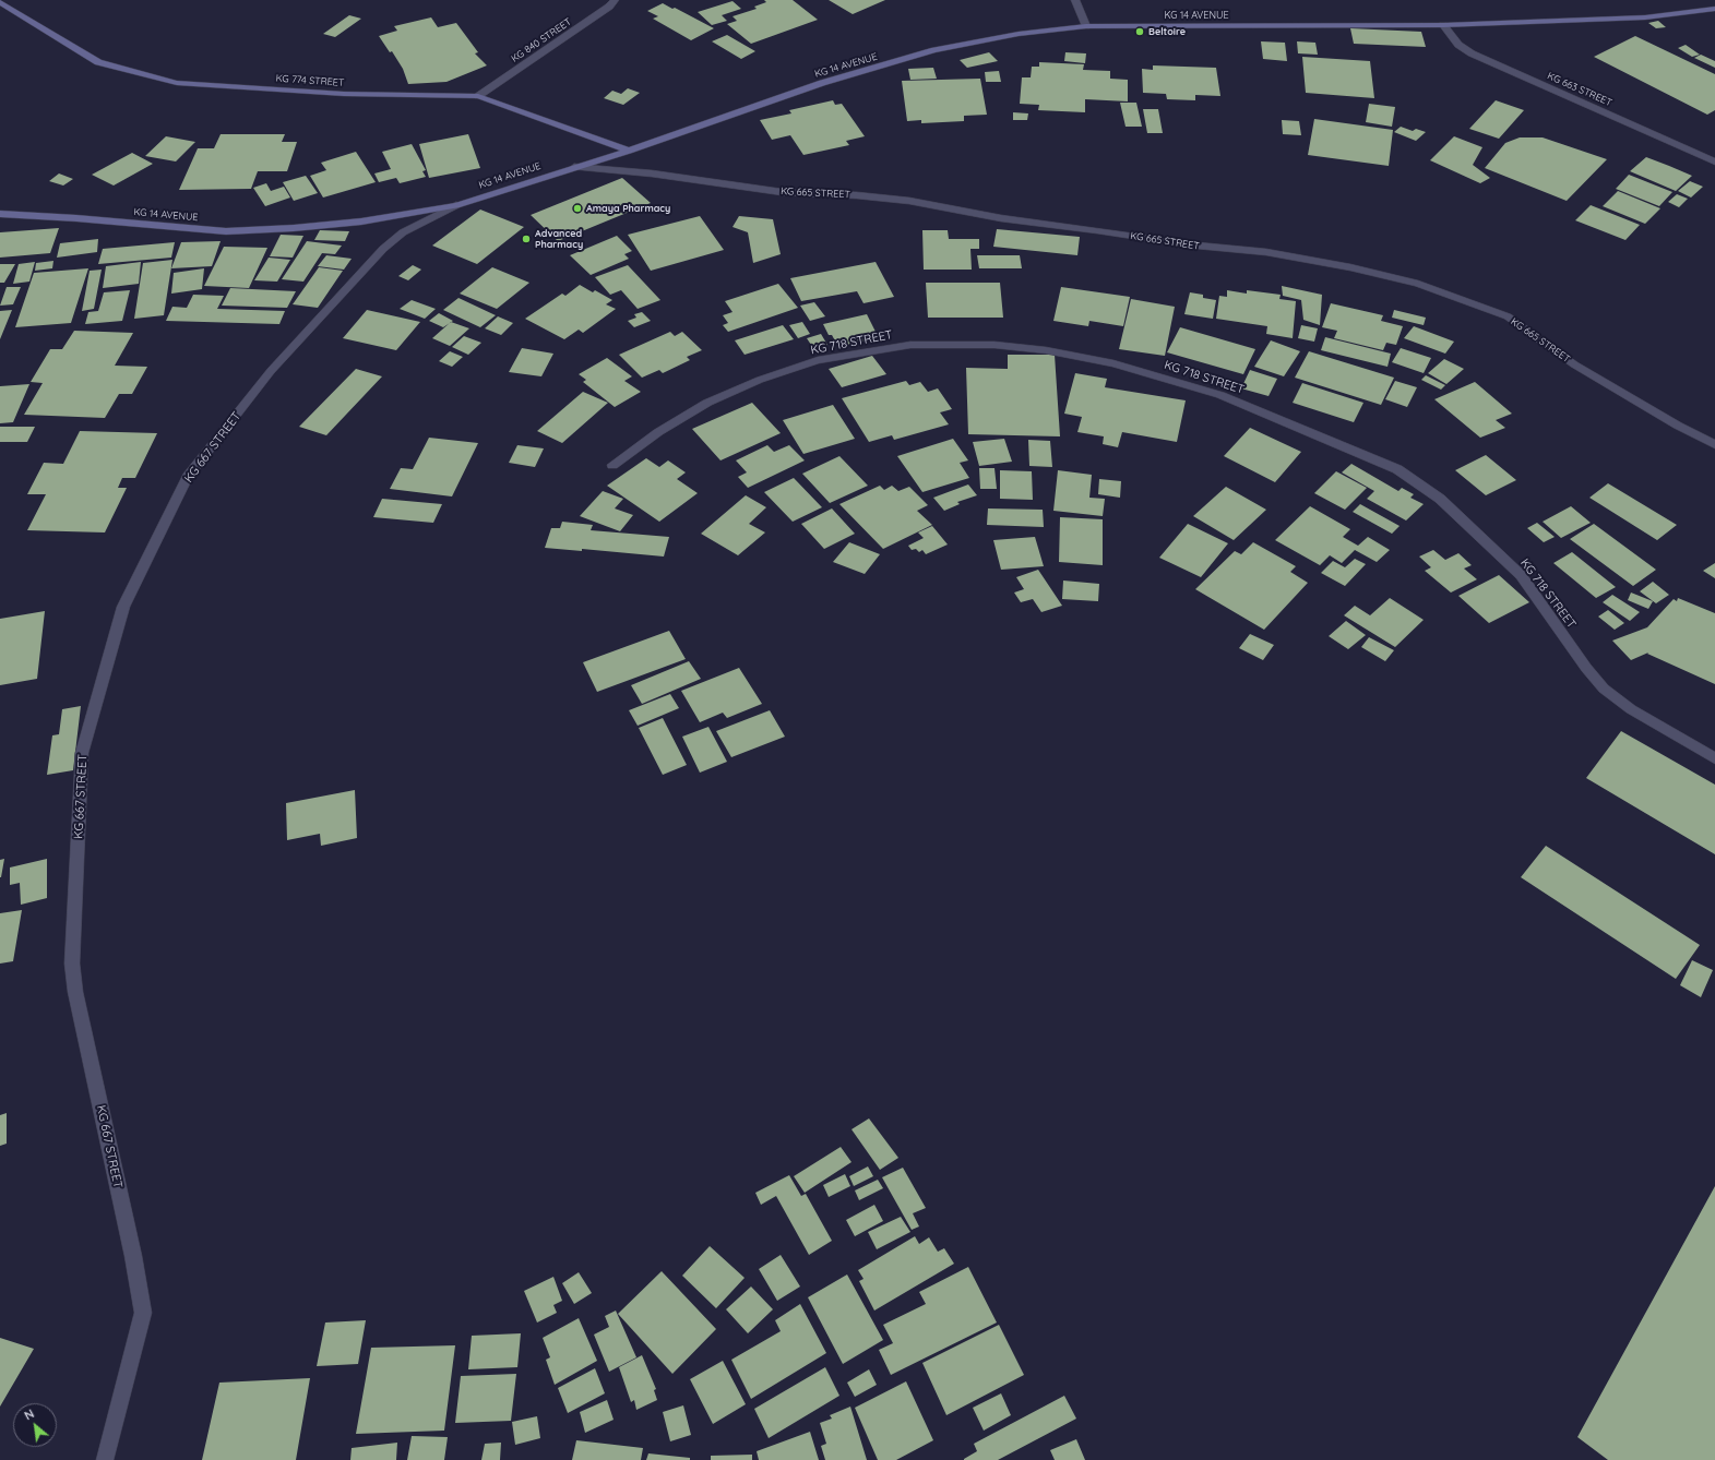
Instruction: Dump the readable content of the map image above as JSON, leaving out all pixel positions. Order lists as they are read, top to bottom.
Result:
{
  "streets": {
    "main road": ["KG 14 AVENUE", "KG 774 STREET"],
    "street": [
      "KG 840 STREET",
      "KG 663 STREET",
      "KG 665 STREET",
      "KG 718 STREET",
      "KG 667 STREET"
    ]
  },
  "crossings": [
    ["KG 14 AVENUE", "KG 774 STREET"],
    ["KG 14 AVENUE", "KG 663 STREET"],
    ["KG 14 AVENUE", "KG 665 STREET"],
    ["KG 14 AVENUE", "KG 667 STREET"],
    ["KG 840 STREET", "KG 774 STREET"]
  ],
  "places": ["Beltoire", "Amaya Pharmacy", "Advanced Pharmacy"],
  "north": "top left"
}
